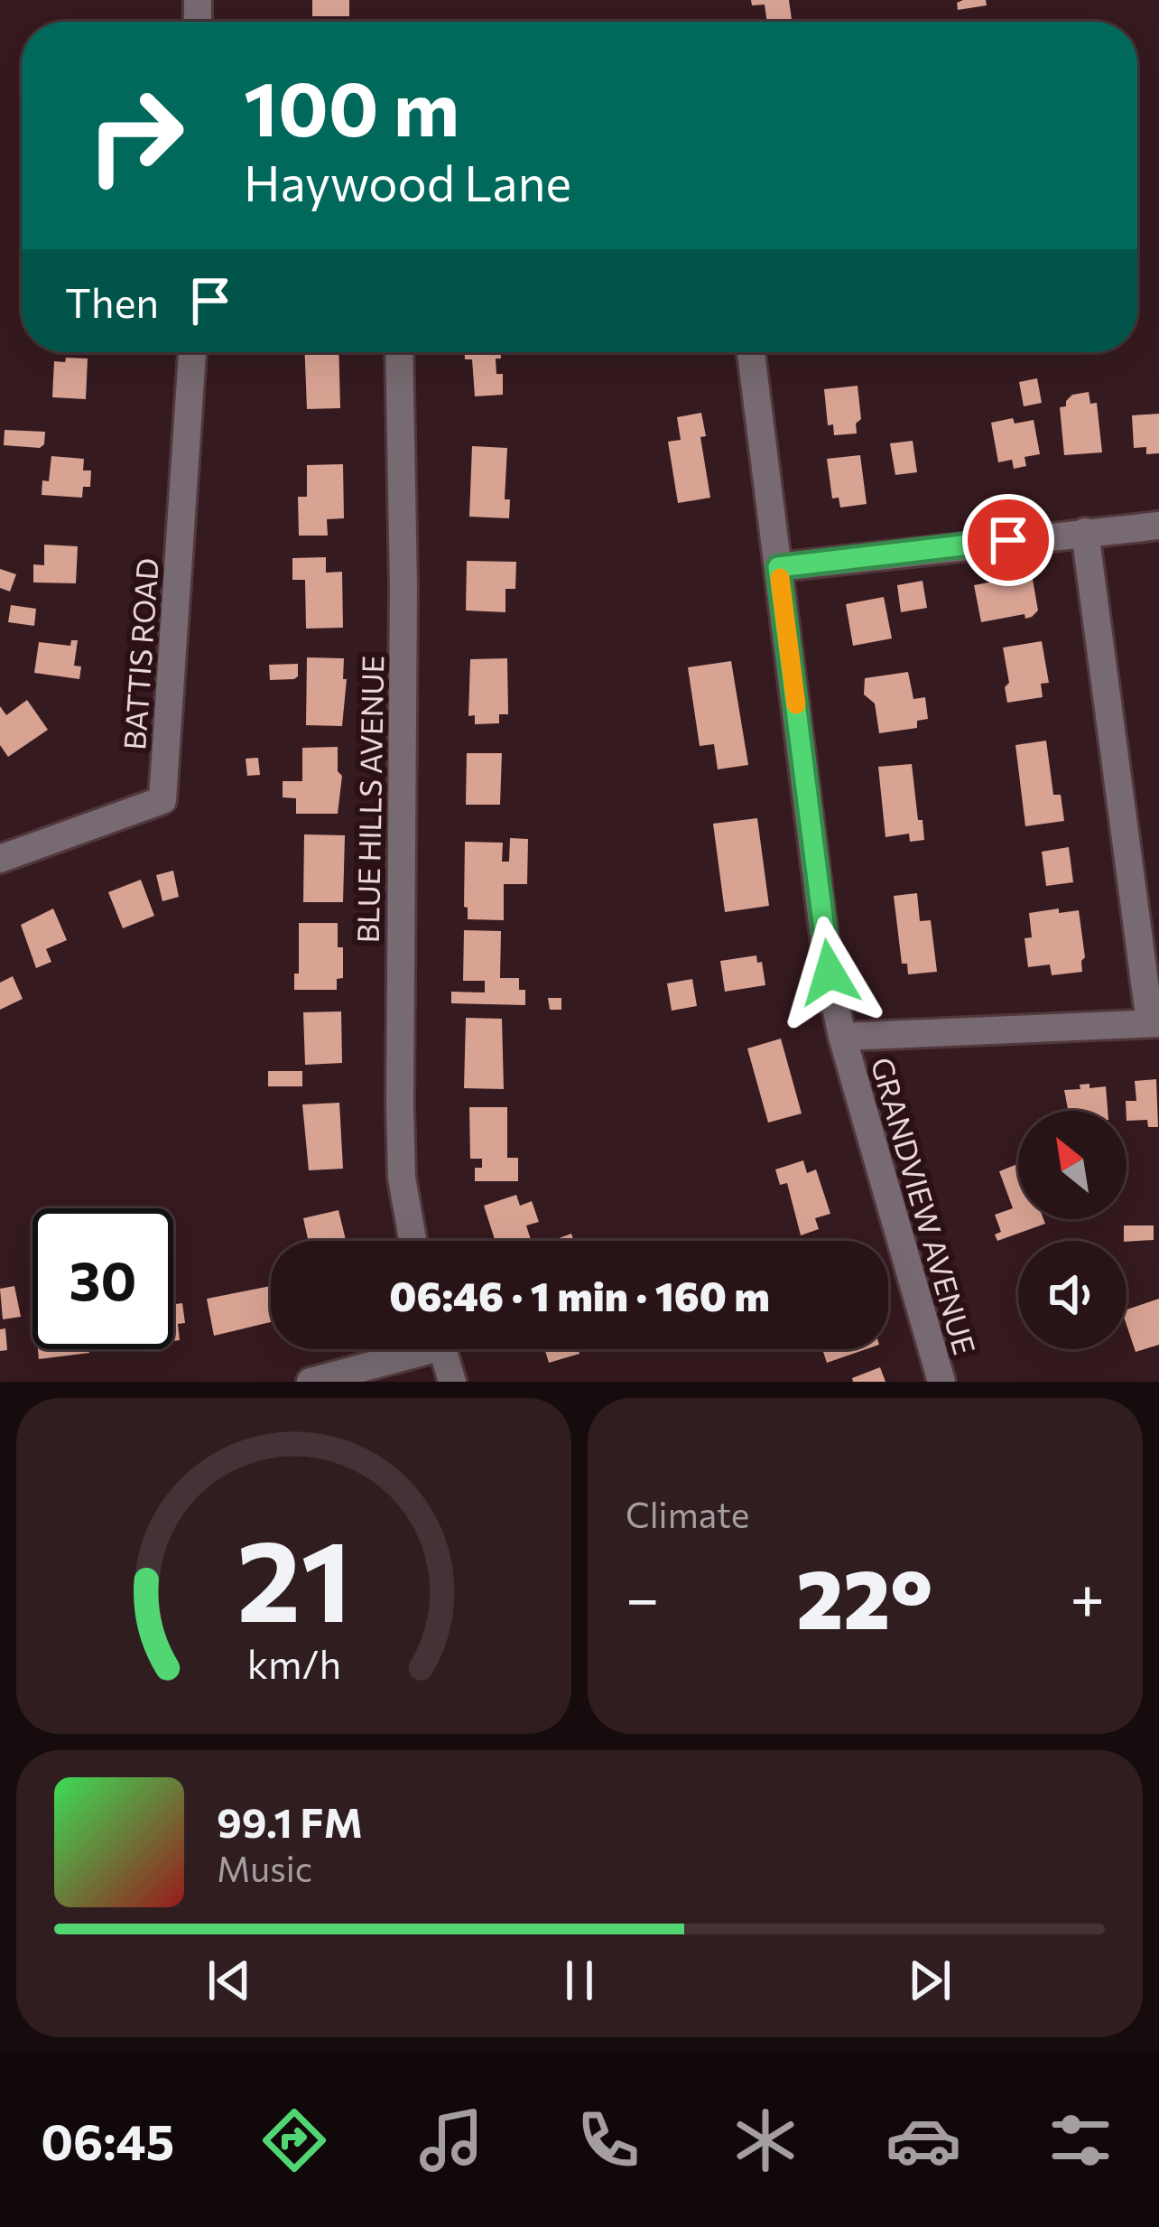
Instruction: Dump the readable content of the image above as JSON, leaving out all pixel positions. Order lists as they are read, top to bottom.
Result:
{
  "streets": {
    "street": ["BATTIS ROAD", "BLUE HILLS AVENUE", "GRANDVIEW AVENUE"]
  },
  "north": "top left",
  "page": {
    "turn": ["100 m", "Haywood Lane"],
    "then": "Then",
    "limit": "30",
    "trip": "06:46 · 1 min · 160 m",
    "tile": "Climate",
    "heat": ["−", "22°", "+"],
    "song": ["99.1 FM", "Music"],
    "tabs": "06:45",
    "gauge": ["21", "km/h"]
  }
}
